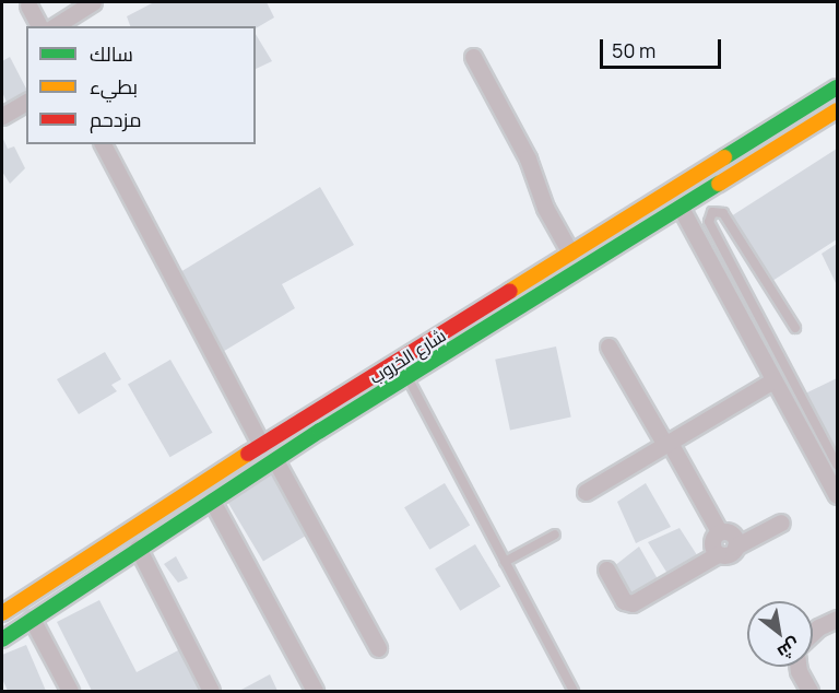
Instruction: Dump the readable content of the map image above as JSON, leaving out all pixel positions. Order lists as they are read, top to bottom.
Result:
{
  "streets": {
    "main road": ["شارع الخروب"]
  },
  "legend": ["سالك", "بطيء", "مزدحم"],
  "scale_bar": "50 m",
  "north": "bottom right"
}
